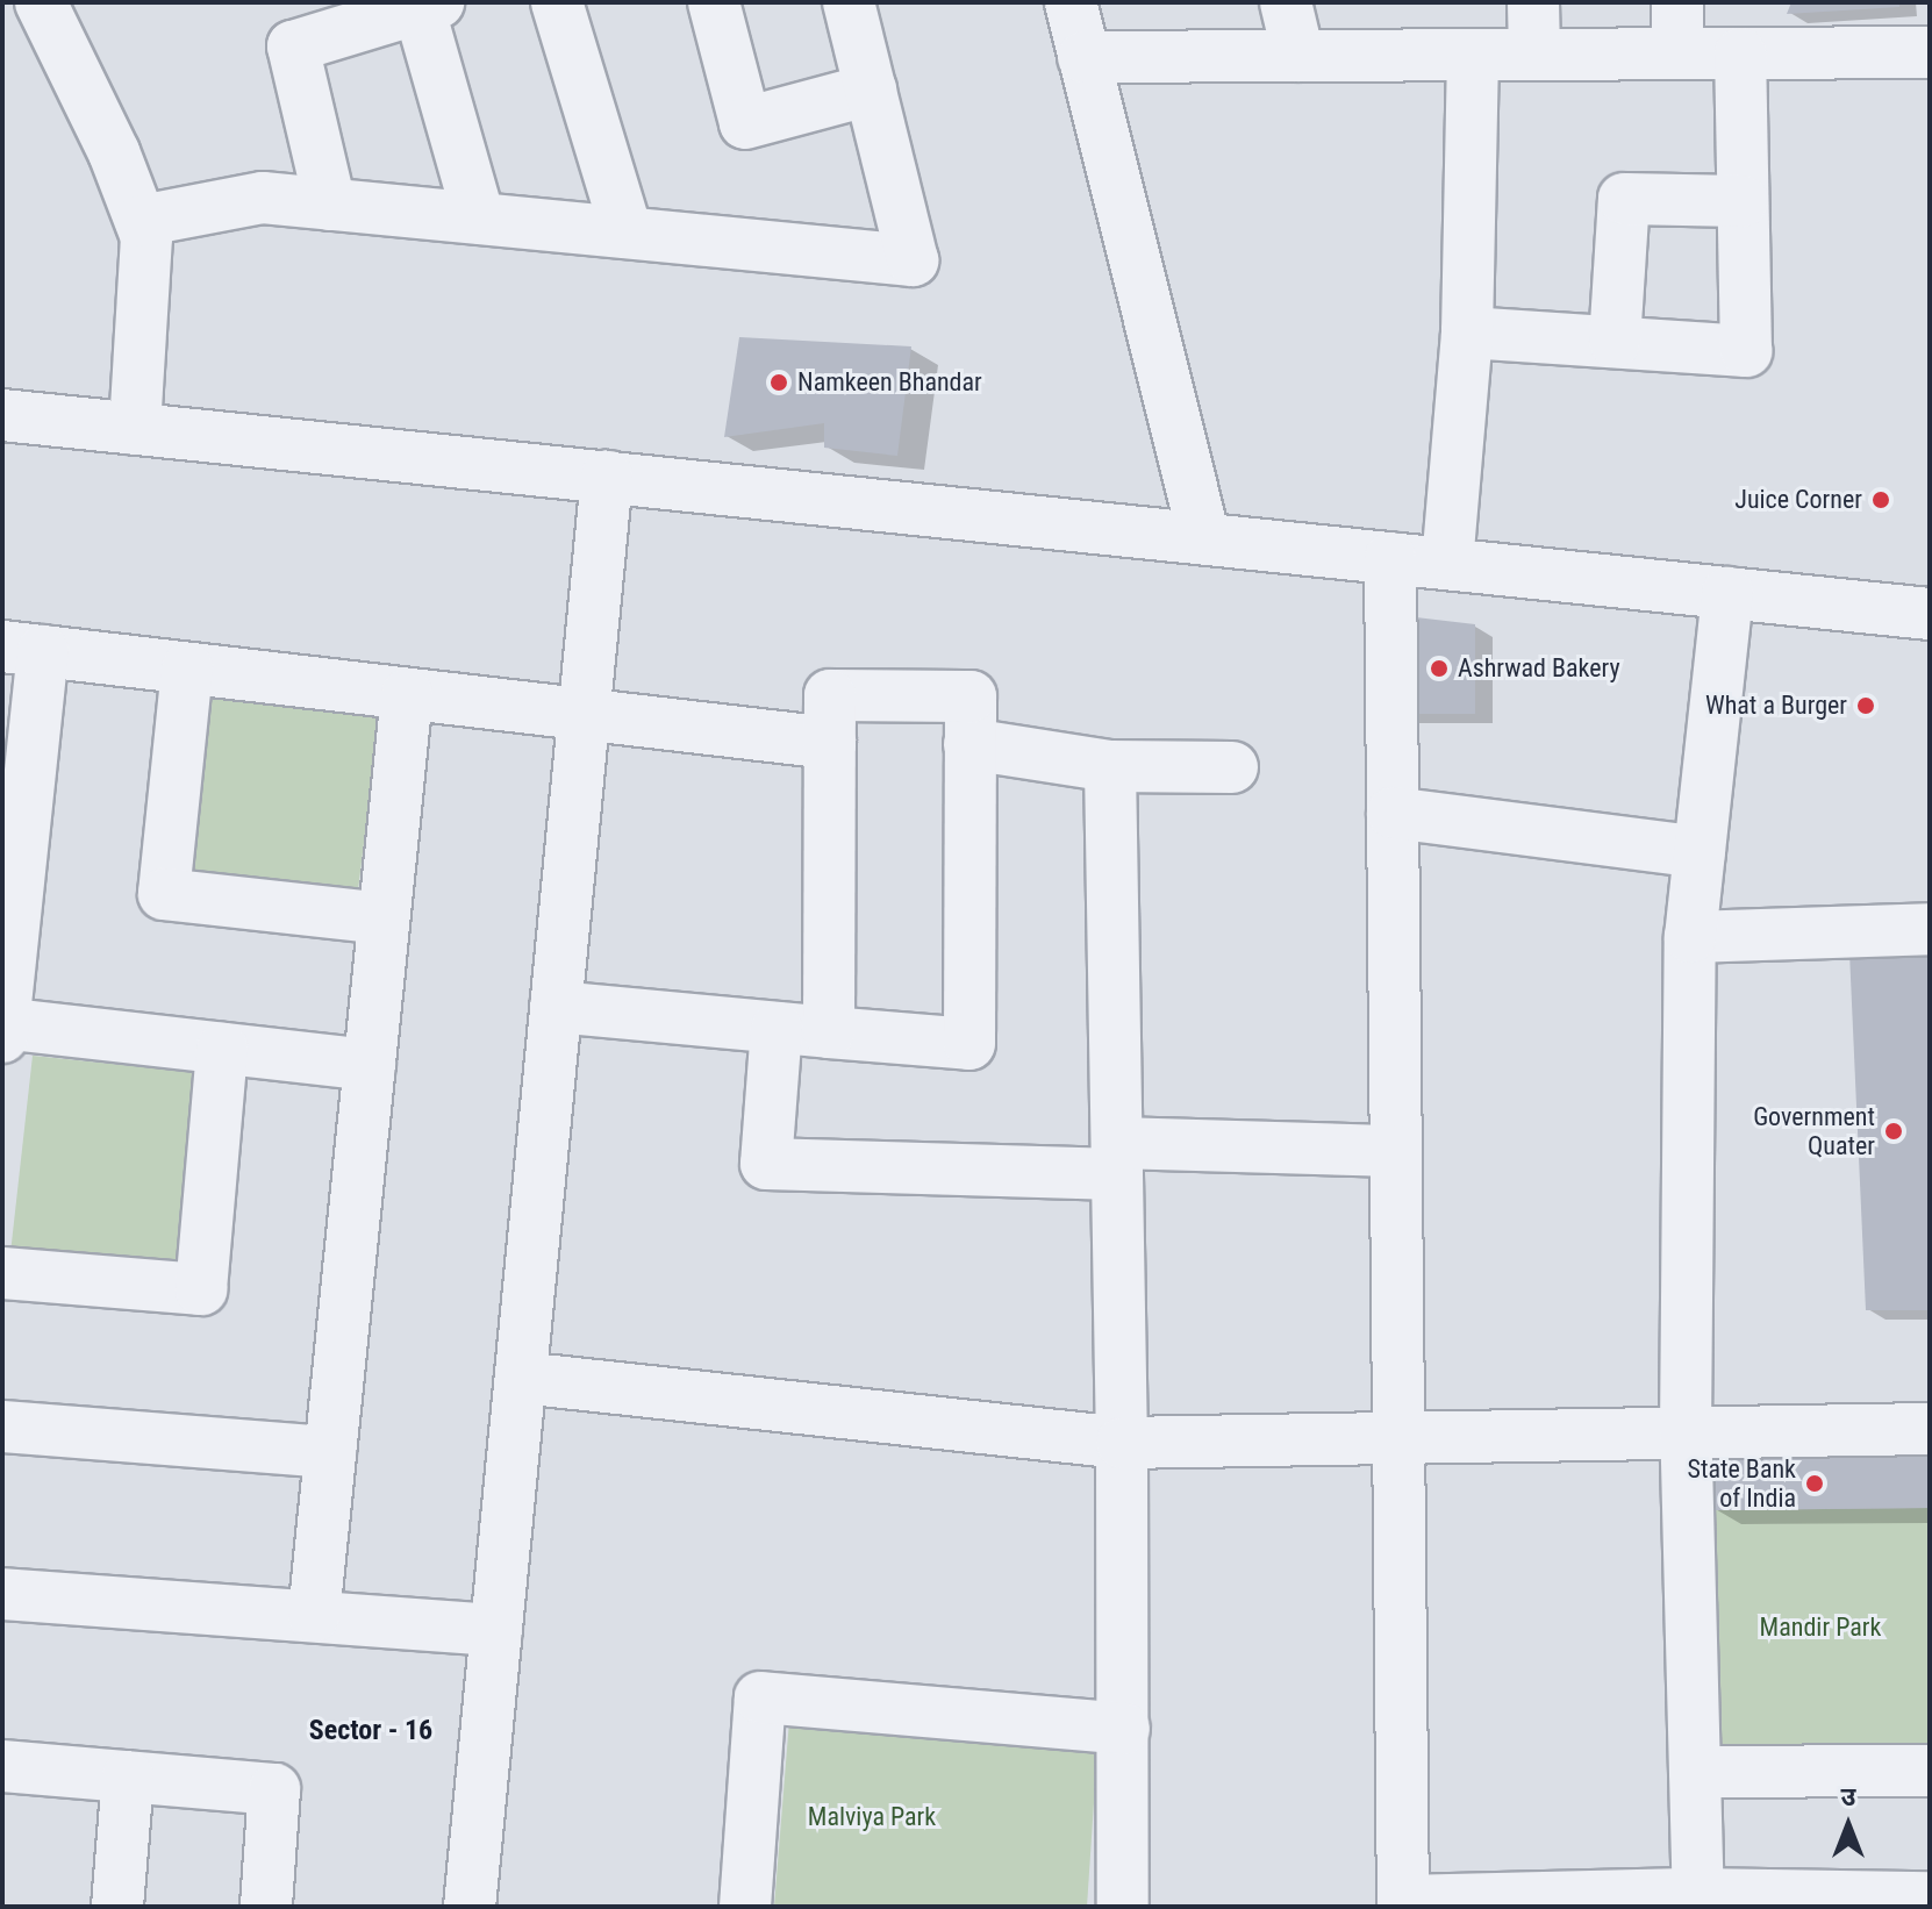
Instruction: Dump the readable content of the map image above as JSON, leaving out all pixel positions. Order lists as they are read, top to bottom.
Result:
{
  "districts": ["Sector - 16"],
  "parks": ["Mandir Park", "Malviya Park"],
  "places": [
    "Namkeen Bhandar",
    "Juice Corner",
    "Ashrwad Bakery",
    "What a Burger",
    "Government Quater",
    "State Bank of India"
  ],
  "north": "top"
}
